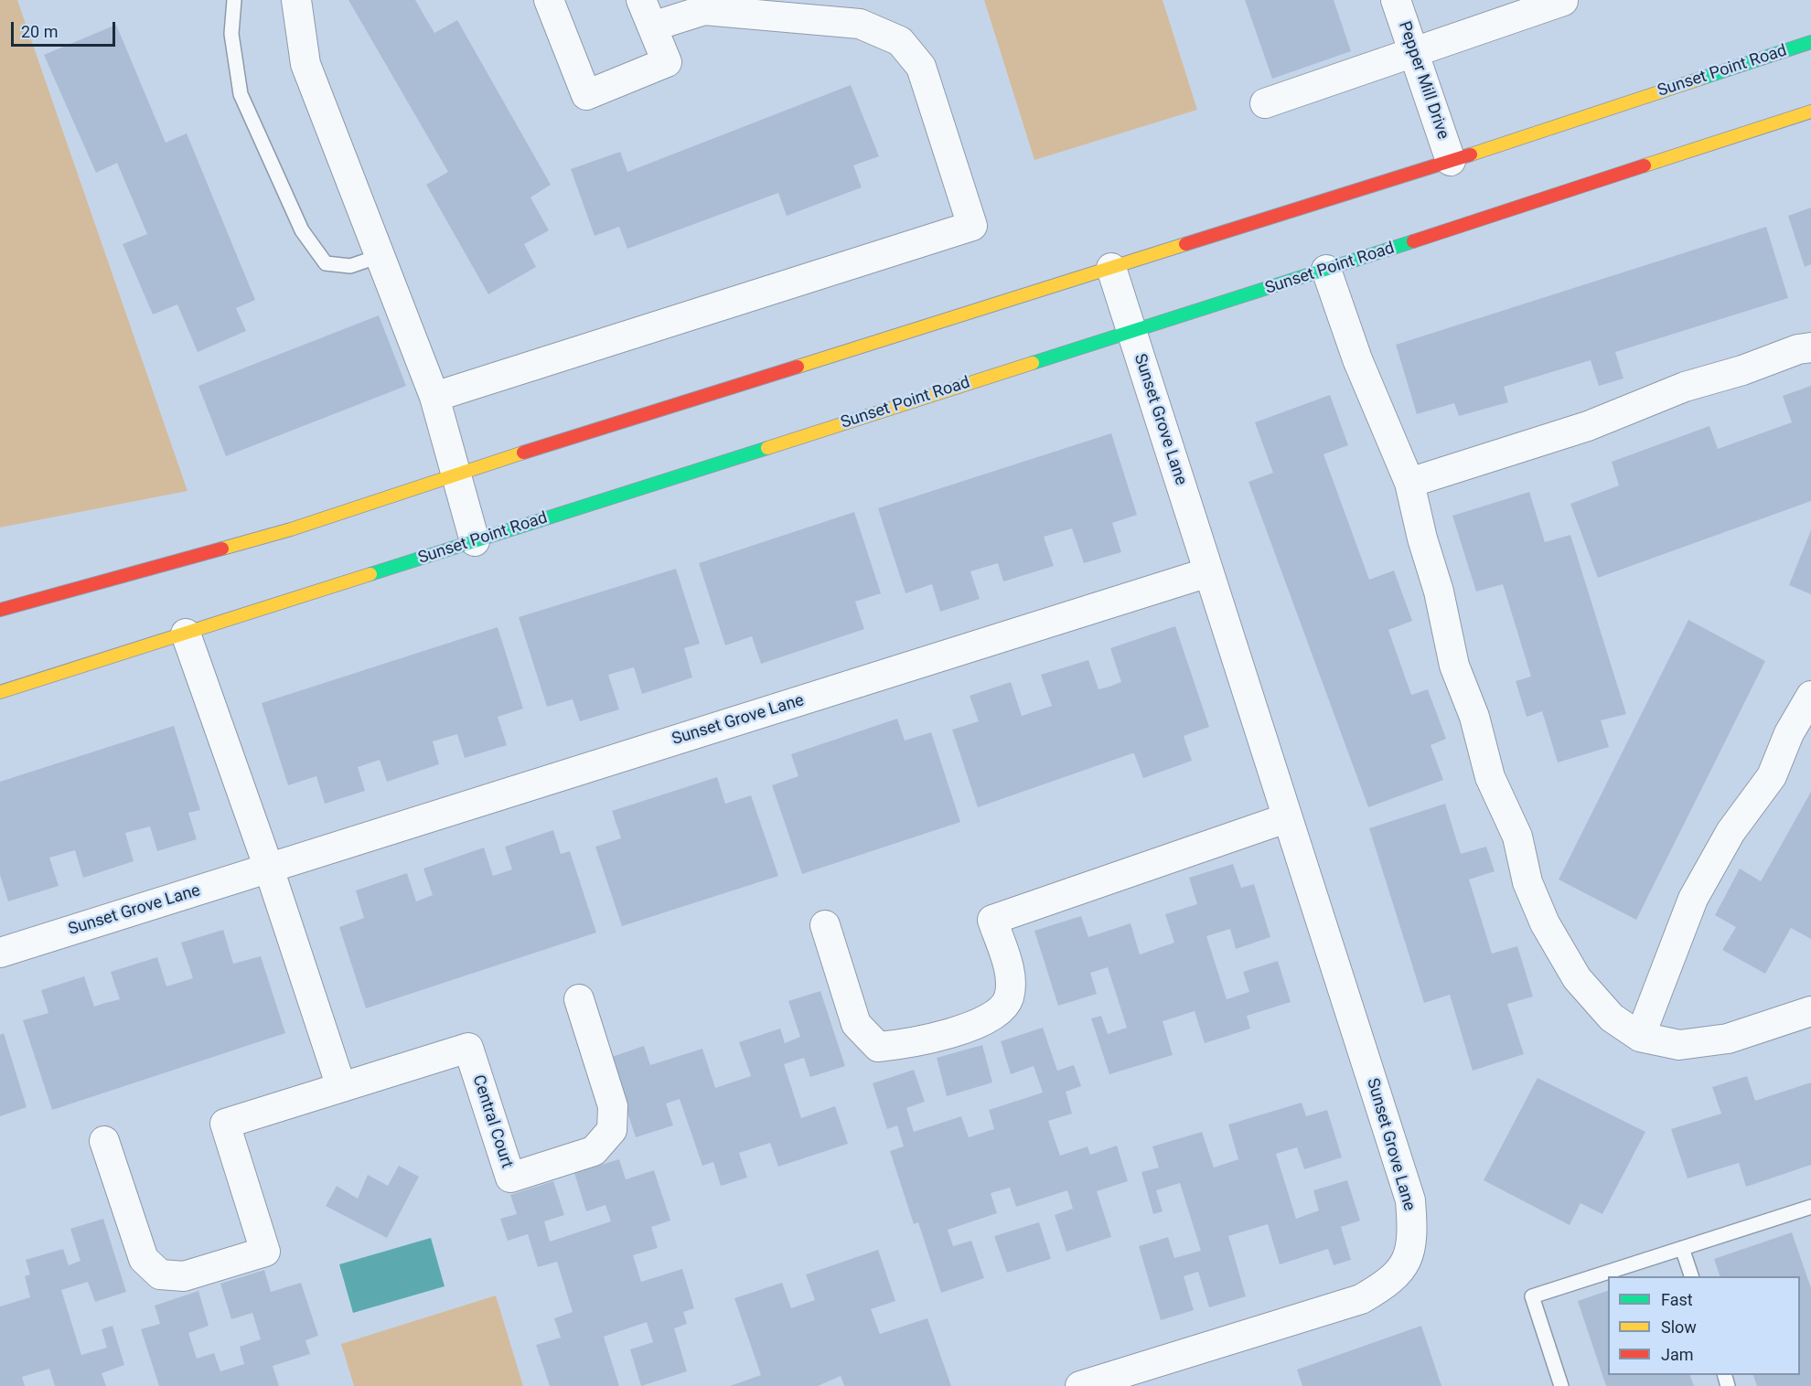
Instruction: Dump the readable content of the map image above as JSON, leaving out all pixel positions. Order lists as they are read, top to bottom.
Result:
{
  "streets": {
    "main road": ["Sunset Point Road"],
    "street": ["Pepper Mill Drive", "Sunset Grove Lane", "Central Court"]
  },
  "crossings": [
    ["Sunset Point Road", "Pepper Mill Drive"],
    ["Sunset Point Road", "Sunset Grove Lane"]
  ],
  "legend": ["Fast", "Slow", "Jam"],
  "scale_bar": "20 m"
}
